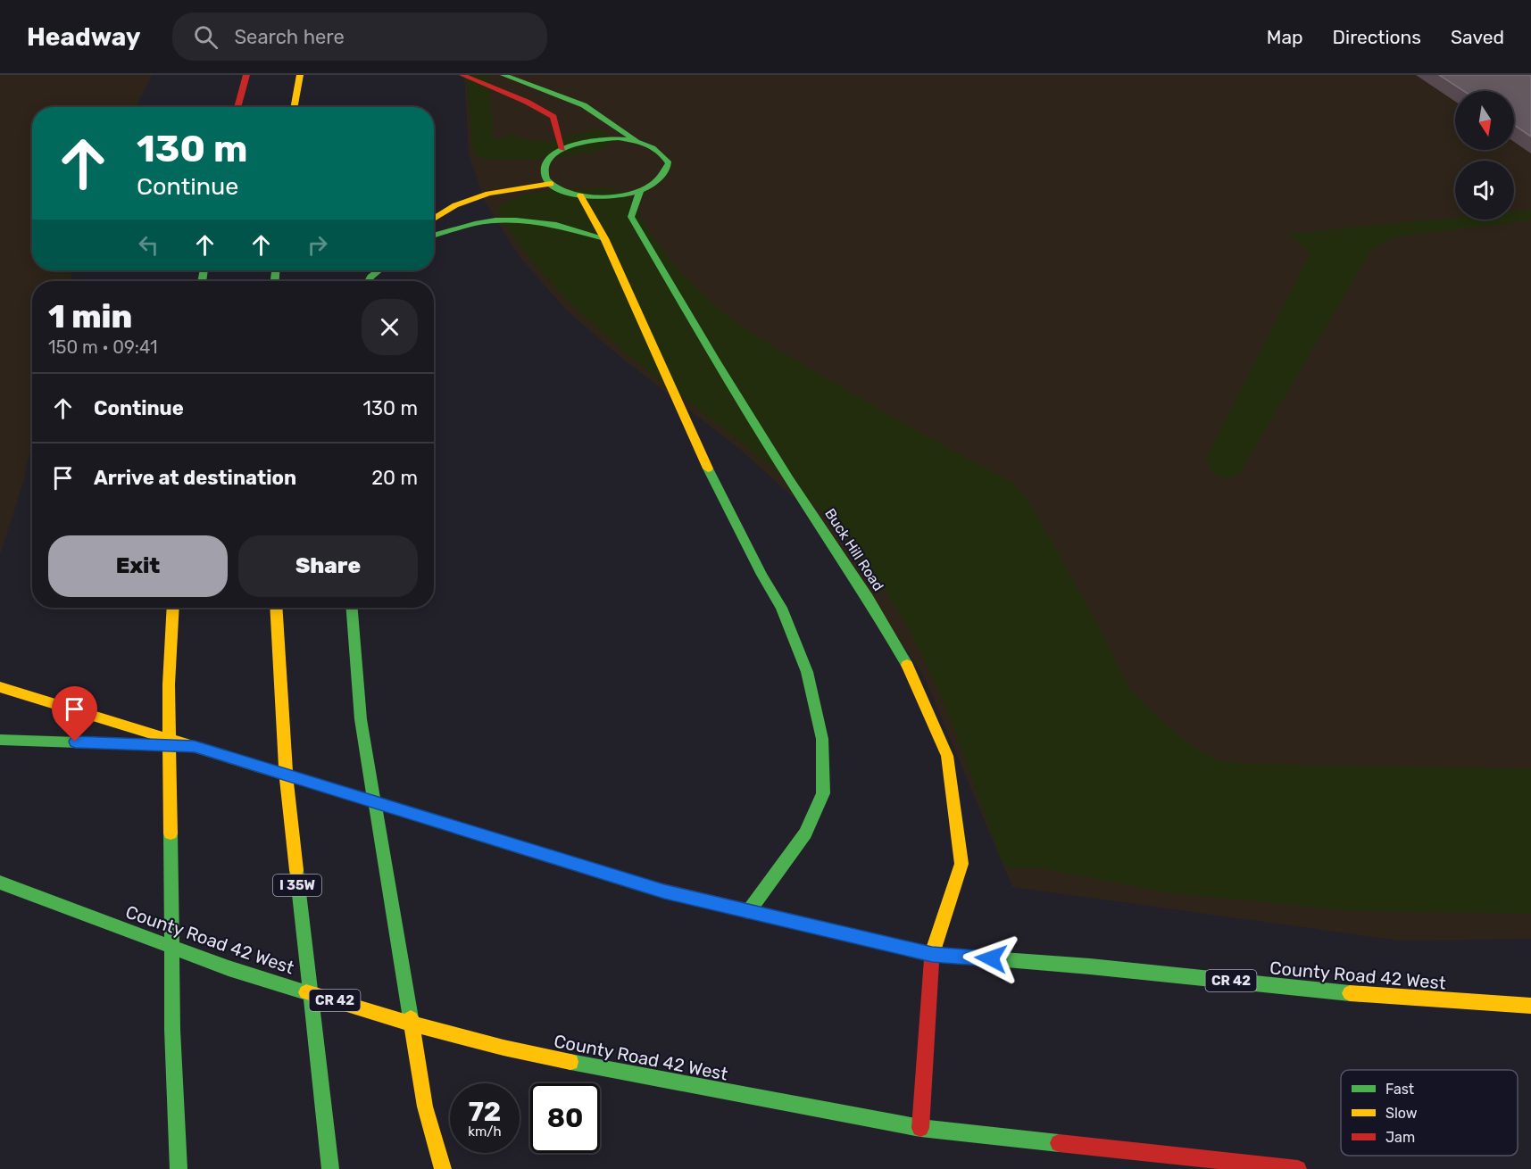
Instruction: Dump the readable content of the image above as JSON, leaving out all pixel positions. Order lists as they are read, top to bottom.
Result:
{
  "streets": {
    "main road": [
      "Buck Hill Road",
      "I 35W",
      "County Road 42 West",
      "CR 42"
    ]
  },
  "crossings": [
    ["Buck Hill Road", "County Road 42 West"]
  ],
  "legend": ["Fast", "Slow", "Jam"],
  "north": "bottom",
  "page": {
    "header": "Headway",
    "search": "Search here",
    "nav": ["Map", "Directions", "Saved"],
    "turn": ["130 m", "Continue"],
    "heading": ["1 min", "150 m · 09:41"],
    "list": [
      {
        "name": "Continue",
        "value": "130 m"
      },
      {
        "name": "Arrive at destination",
        "value": "20 m"
      }
    ],
    "buttons": ["Exit", "Share"],
    "speed": "72 km/h",
    "limit": "80"
  }
}
